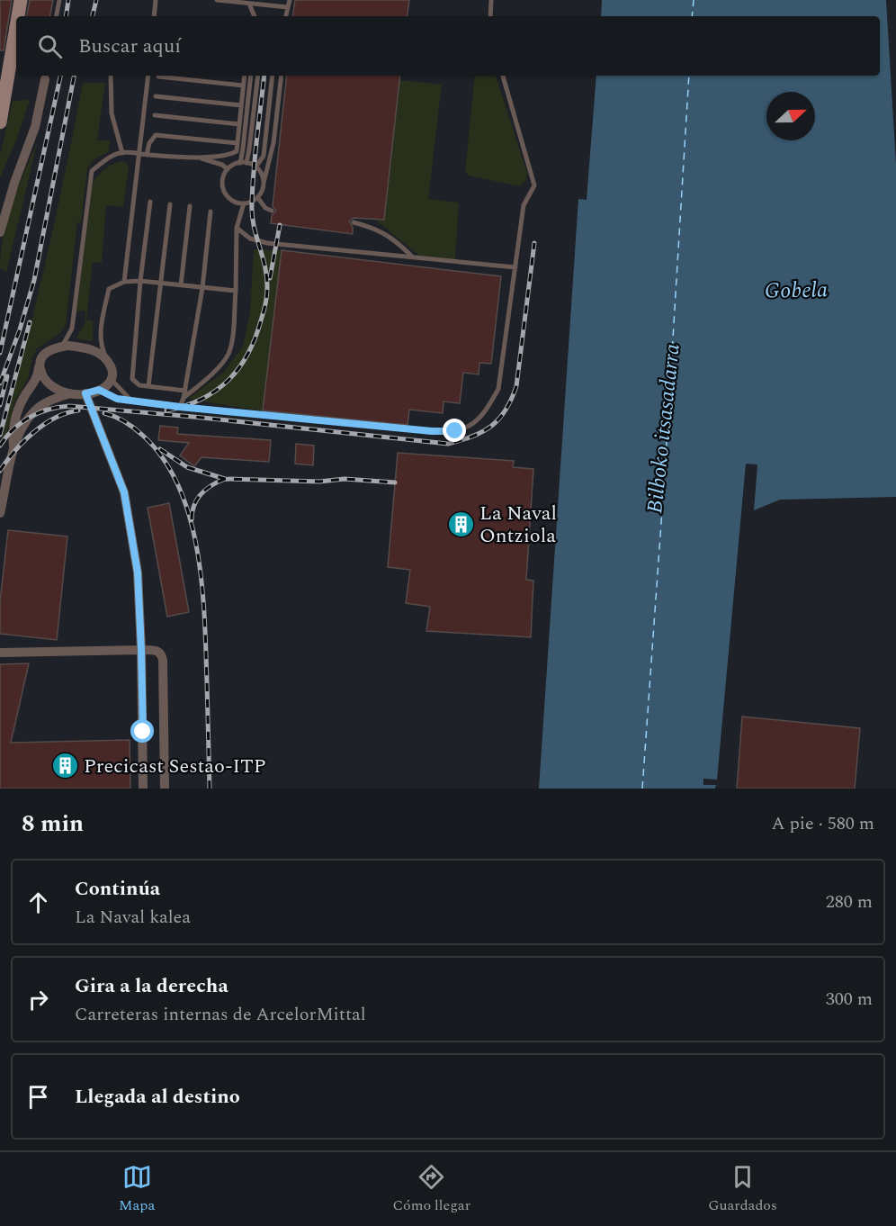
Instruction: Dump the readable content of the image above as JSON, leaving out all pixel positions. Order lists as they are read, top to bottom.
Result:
{
  "water": ["Gobela", "Bilboko itsasadarra"],
  "places": {
    "building": ["La Naval Ontziola", "Precicast Sestao-ITP"]
  },
  "north": "right",
  "page": {
    "search": "Buscar aquí",
    "heading": ["8 min", "A pie · 580 m"],
    "list": [
      ["Continúa", "La Naval kalea", "280 m"],
      ["Gira a la derecha", "Carreteras internas de ArcelorMittal", "300 m"],
      "Llegada al destino"
    ],
    "nav": ["Mapa", "Cómo llegar", "Guardados"]
  }
}
